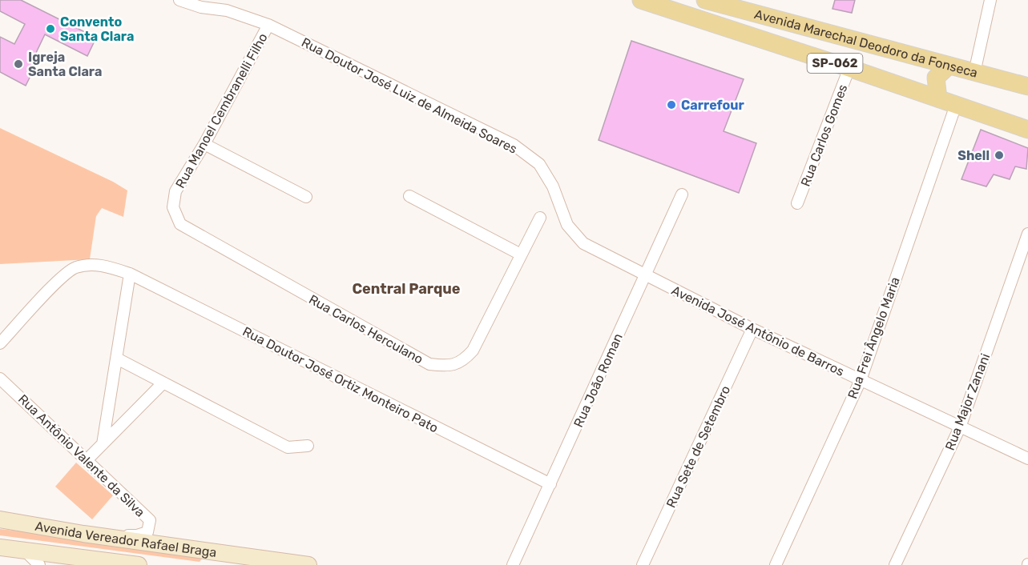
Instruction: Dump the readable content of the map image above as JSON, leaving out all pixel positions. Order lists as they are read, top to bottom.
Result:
{
  "streets": {
    "main road": ["Avenida Marechal Deodoro da Fonseca", "SP-062", "Avenida Vereador Rafael Braga"],
    "street": [
      "Rua Doutor José Luiz de Almeida Soares",
      "Rua Manoel Cembranelli Filho",
      "Rua Carlos Gomes",
      "Rua Carlos Herculano",
      "Avenida José Antônio de Barros",
      "Rua Frei Ângelo Maria",
      "Rua Doutor José Ortiz Monteiro Pato",
      "Rua João Roman",
      "Rua Major Zanani",
      "Rua Sete de Setembro",
      "Rua Antônio Valente da Silva"
    ]
  },
  "crossings": [
    ["Avenida Marechal Deodoro da Fonseca", "Rua Carlos Gomes"],
    ["Avenida Marechal Deodoro da Fonseca", "Rua Frei Ângelo Maria"],
    ["Rua Doutor José Luiz de Almeida Soares", "Rua Manoel Cembranelli Filho"],
    ["Rua Doutor José Luiz de Almeida Soares", "Avenida José Antônio de Barros"],
    ["Rua Doutor José Luiz de Almeida Soares", "Rua João Roman"],
    ["Rua Manoel Cembranelli Filho", "Rua Carlos Herculano"],
    ["Avenida José Antônio de Barros", "Rua Frei Ângelo Maria"],
    ["Avenida José Antônio de Barros", "Rua João Roman"],
    ["Avenida José Antônio de Barros", "Rua Major Zanani"],
    ["Avenida José Antônio de Barros", "Rua Sete de Setembro"],
    ["Rua Doutor José Ortiz Monteiro Pato", "Rua João Roman"],
    ["Rua Antônio Valente da Silva", "Avenida Vereador Rafael Braga"]
  ],
  "districts": ["Central Parque"],
  "places": [
    "Convento Santa Clara",
    "Igreja Santa Clara",
    "Carrefour",
    "Shell"
  ]
}
